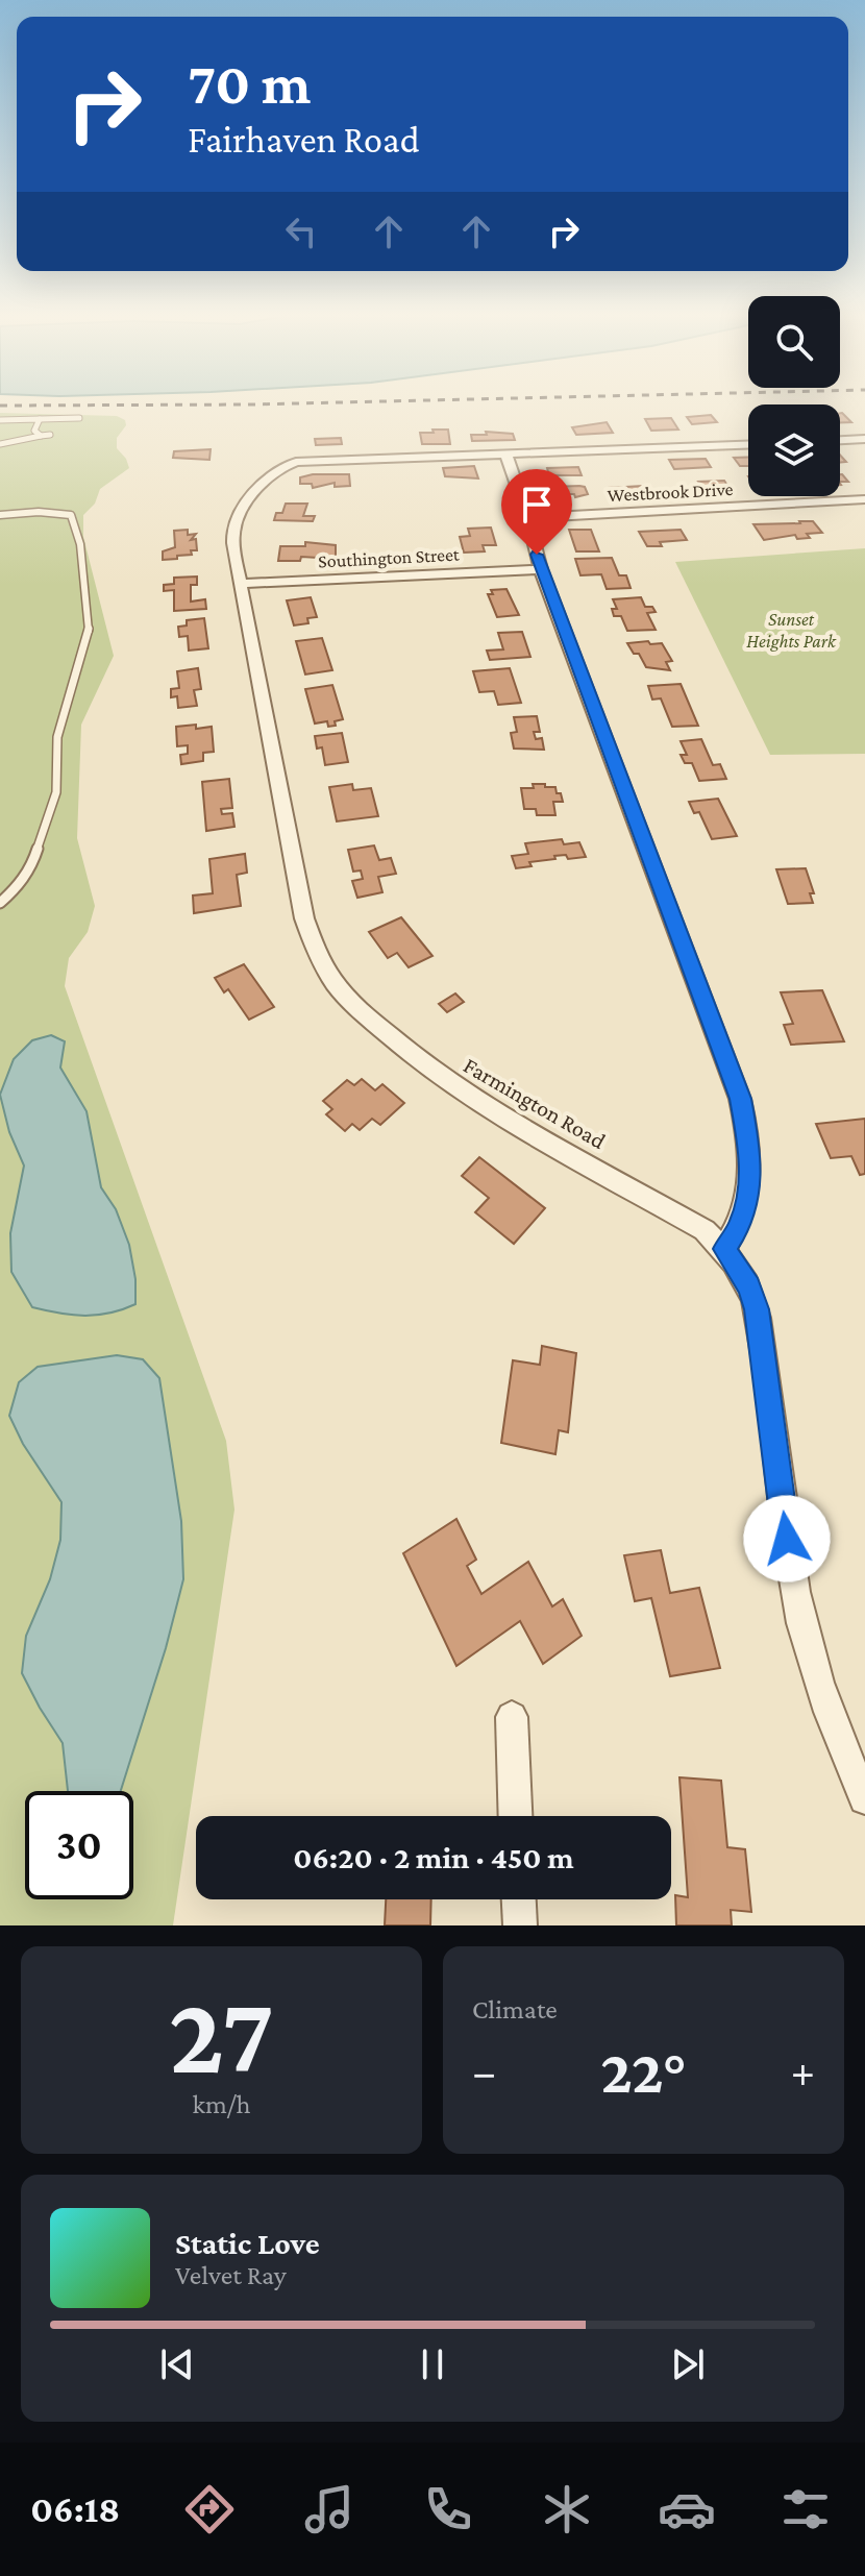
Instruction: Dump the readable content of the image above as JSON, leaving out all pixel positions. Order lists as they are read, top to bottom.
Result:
{
  "streets": {
    "street": ["Westbrook Drive", "Southington Street", "Farmington Road"]
  },
  "crossings": [
    ["Southington Street", "Farmington Road"]
  ],
  "parks": ["Sunset Heights Park"],
  "page": {
    "turn": ["70 m", "Fairhaven Road"],
    "limit": "30",
    "trip": "06:20 · 2 min · 450 m",
    "tile": [
      ["27", "km/h"],
      "Climate"
    ],
    "heat": ["−", "22°", "+"],
    "song": ["Static Love", "Velvet Ray"],
    "tabs": "06:18"
  }
}
